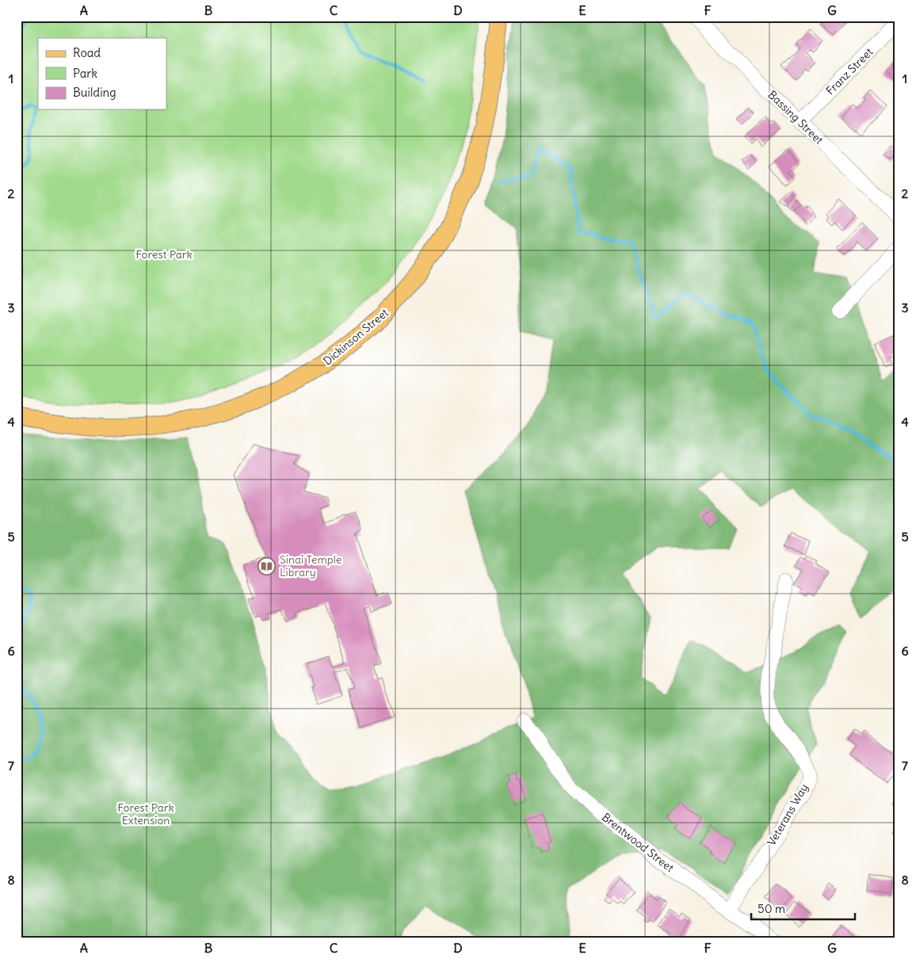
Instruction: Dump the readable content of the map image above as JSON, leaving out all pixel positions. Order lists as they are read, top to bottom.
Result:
{
  "streets": {
    "main road": ["Dickinson Street"],
    "street": [
      "Franz Street",
      "Bassing Street",
      "Veterans Way",
      "Brentwood Street"
    ]
  },
  "crossings": [
    ["Franz Street", "Bassing Street"],
    ["Veterans Way", "Brentwood Street"]
  ],
  "parks": ["Forest Park", "Forest Park Extension"],
  "places": {
    "library": ["Sinai Temple Library"]
  },
  "legend": ["Road", "Park", "Building"],
  "scale_bar": "50 m",
  "grid": {
    "columns": [
      "A",
      "B",
      "C",
      "D",
      "E",
      "F",
      "G"
    ],
    "rows": [
      "1",
      "2",
      "3",
      "4",
      "5",
      "6",
      "7",
      "8"
    ]
  }
}
